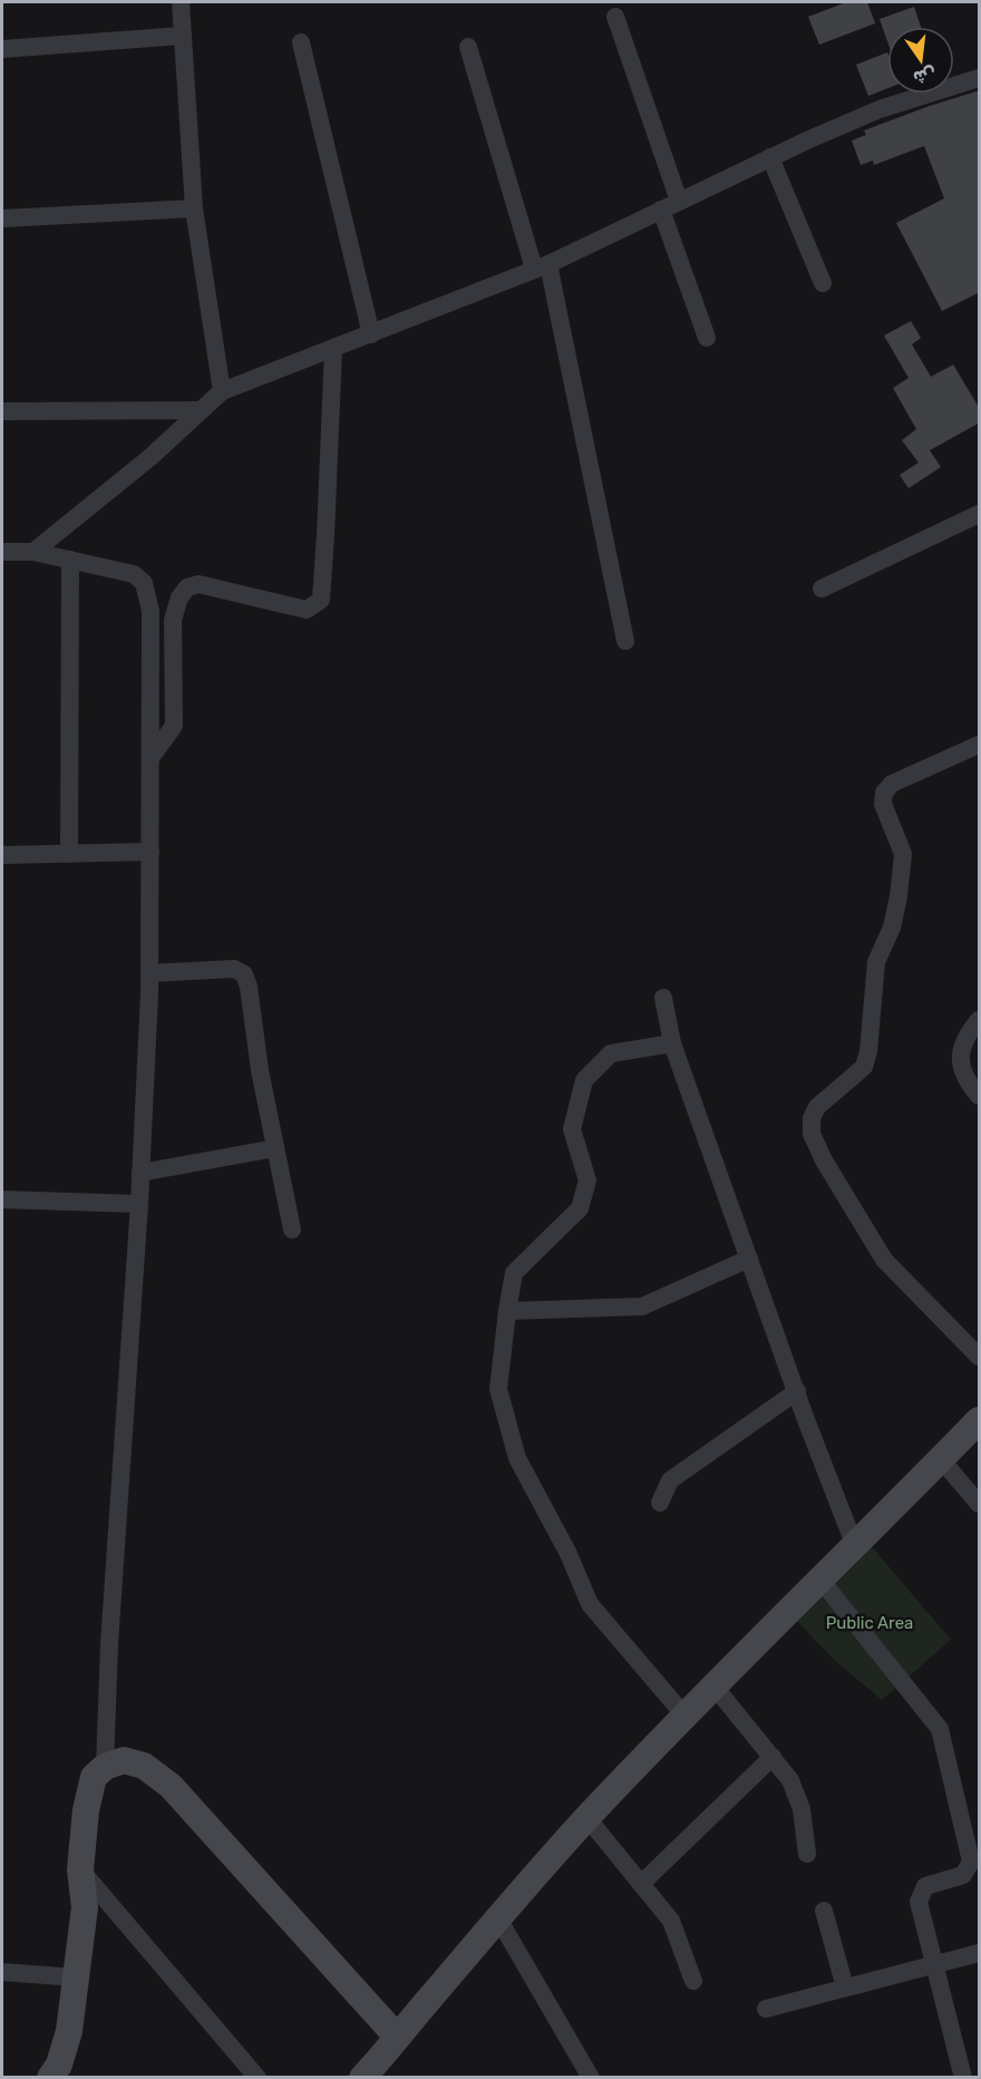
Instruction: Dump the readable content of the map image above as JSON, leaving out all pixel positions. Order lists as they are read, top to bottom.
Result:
{
  "parks": ["Public Area"],
  "north": "bottom"
}
